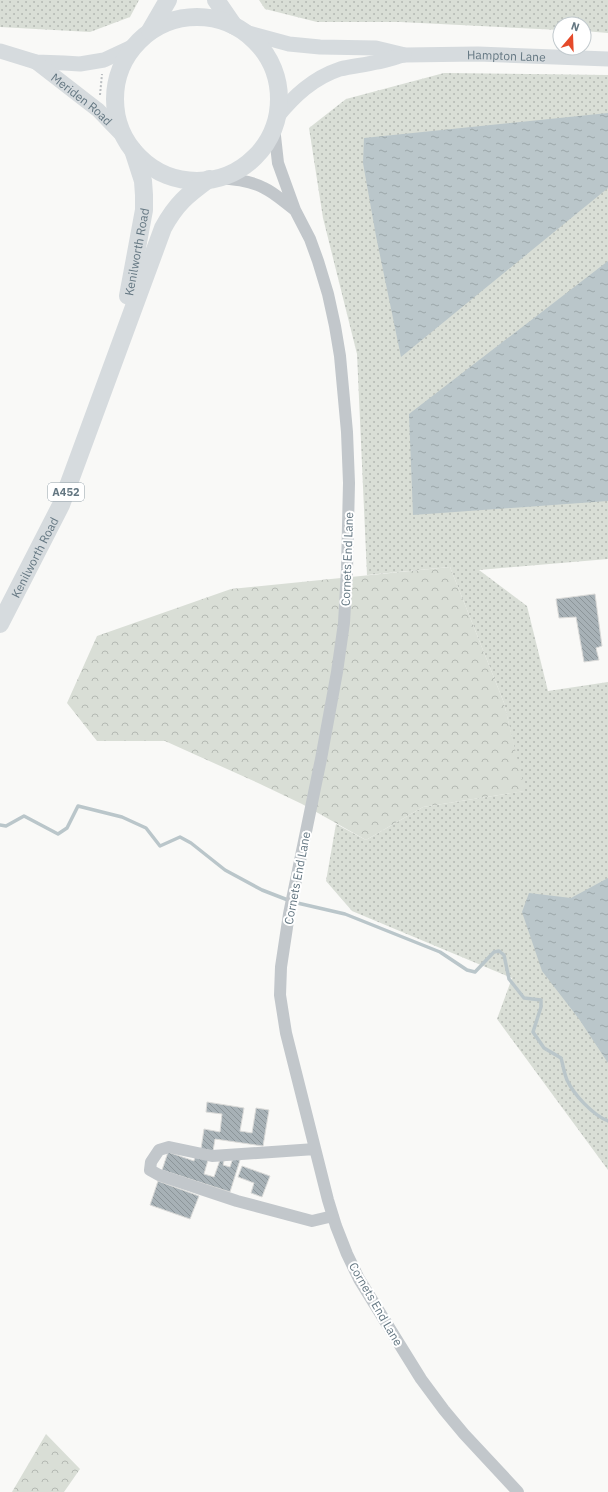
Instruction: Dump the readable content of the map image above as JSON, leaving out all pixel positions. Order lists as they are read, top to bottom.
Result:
{
  "streets": {
    "highway": ["Kenilworth Road", "A452"],
    "main road": ["Hampton Lane", "Meriden Road"],
    "street": ["Cornets End Lane"]
  },
  "crossings": [
    ["Hampton Lane", "Cornets End Lane"],
    ["Meriden Road", "Kenilworth Road"],
    ["Kenilworth Road", "Cornets End Lane"]
  ],
  "north": "top"
}
